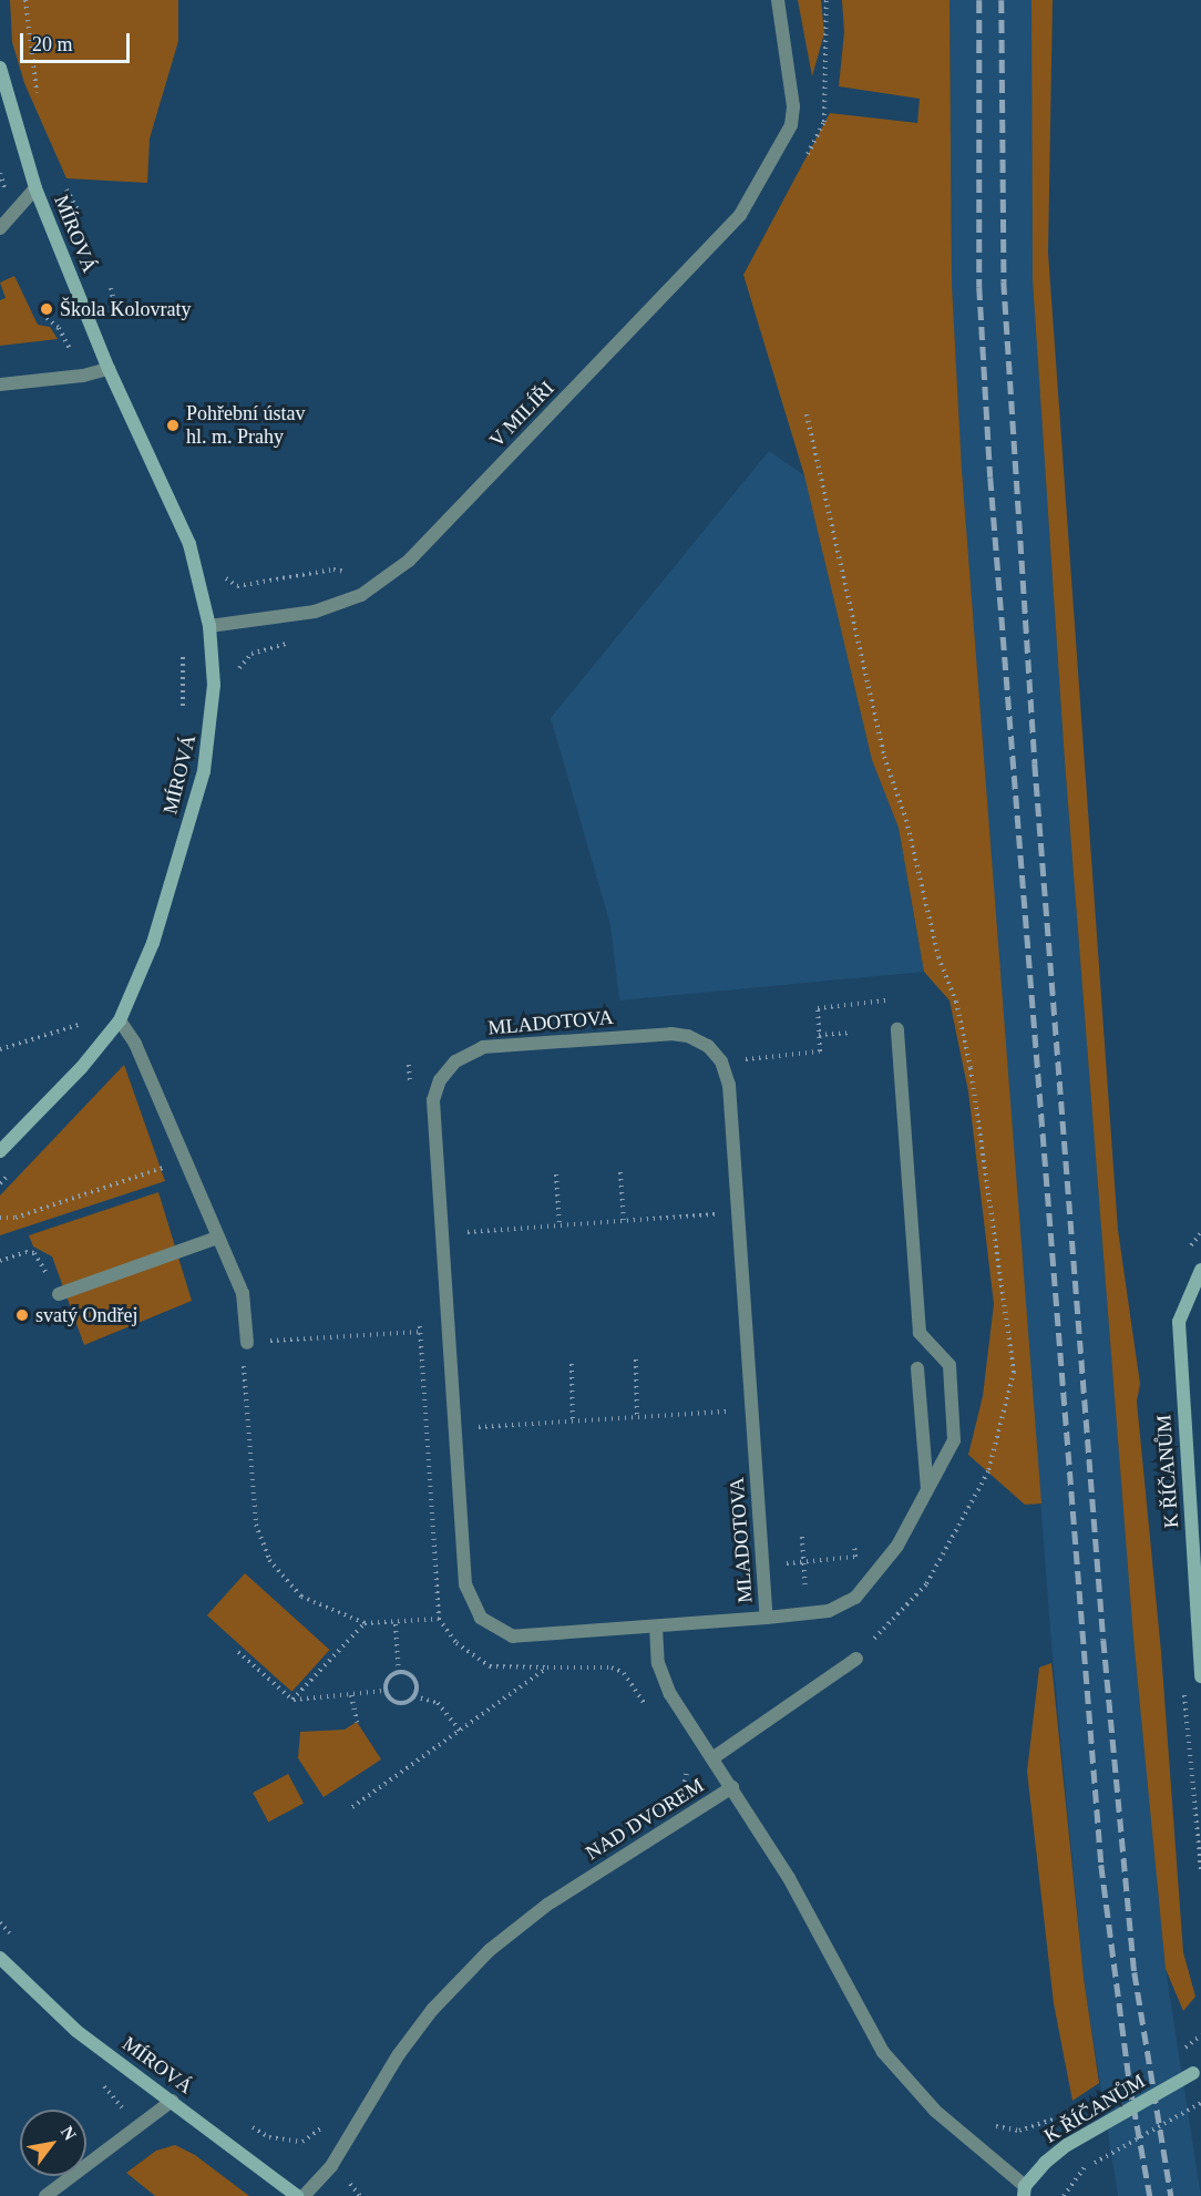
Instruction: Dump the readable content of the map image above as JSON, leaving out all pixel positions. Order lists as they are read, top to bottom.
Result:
{
  "streets": {
    "street": [
      "MÍROVÁ",
      "V MILÍŘI",
      "MLADOTOVA",
      "K ŘÍČANŮM",
      "NAD DVOREM"
    ]
  },
  "crossings": [
    ["MÍROVÁ", "V MILÍŘI"],
    ["K ŘÍČANŮM", "NAD DVOREM"]
  ],
  "places": ["Škola Kolovraty", "Pohřební ústav hl. m. Prahy", "svatý Ondřej"],
  "scale_bar": "20 m",
  "north": "top right"
}
